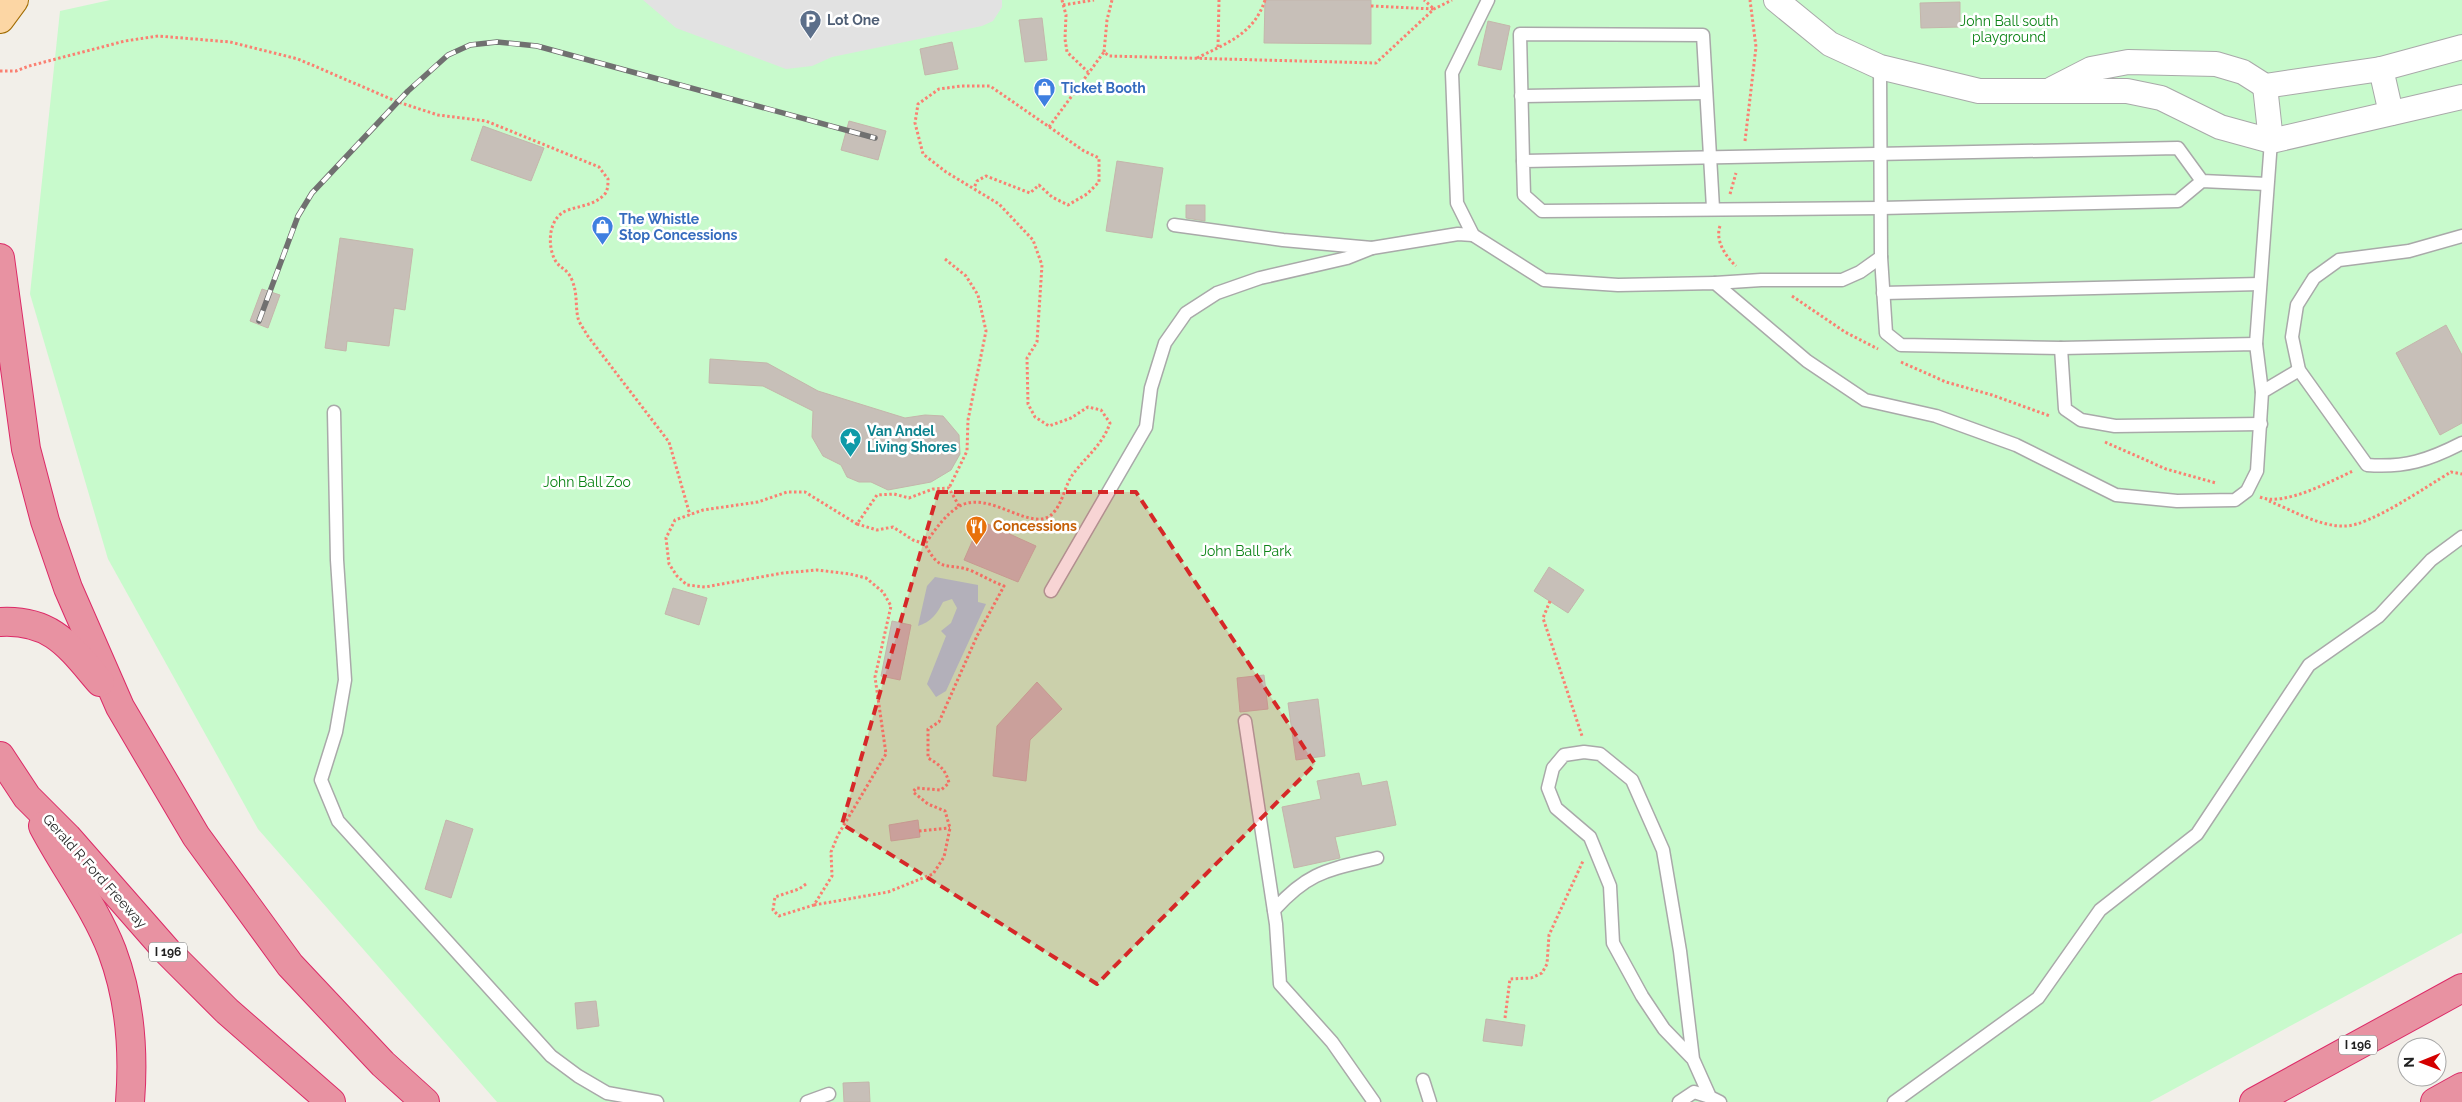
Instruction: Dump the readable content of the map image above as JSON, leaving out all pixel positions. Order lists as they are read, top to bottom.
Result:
{
  "streets": {
    "highway": ["Gerald R Ford Freeway", "I 196"]
  },
  "parks": ["John Ball south playground", "John Ball Zoo", "John Ball Park"],
  "places": {
    "parking": ["Lot One"],
    "shop": ["Ticket Booth", "The Whistle Stop Concessions"],
    "place": ["Van Andel Living Shores"],
    "restaurant": ["Concessions"]
  },
  "north": "left"
}
